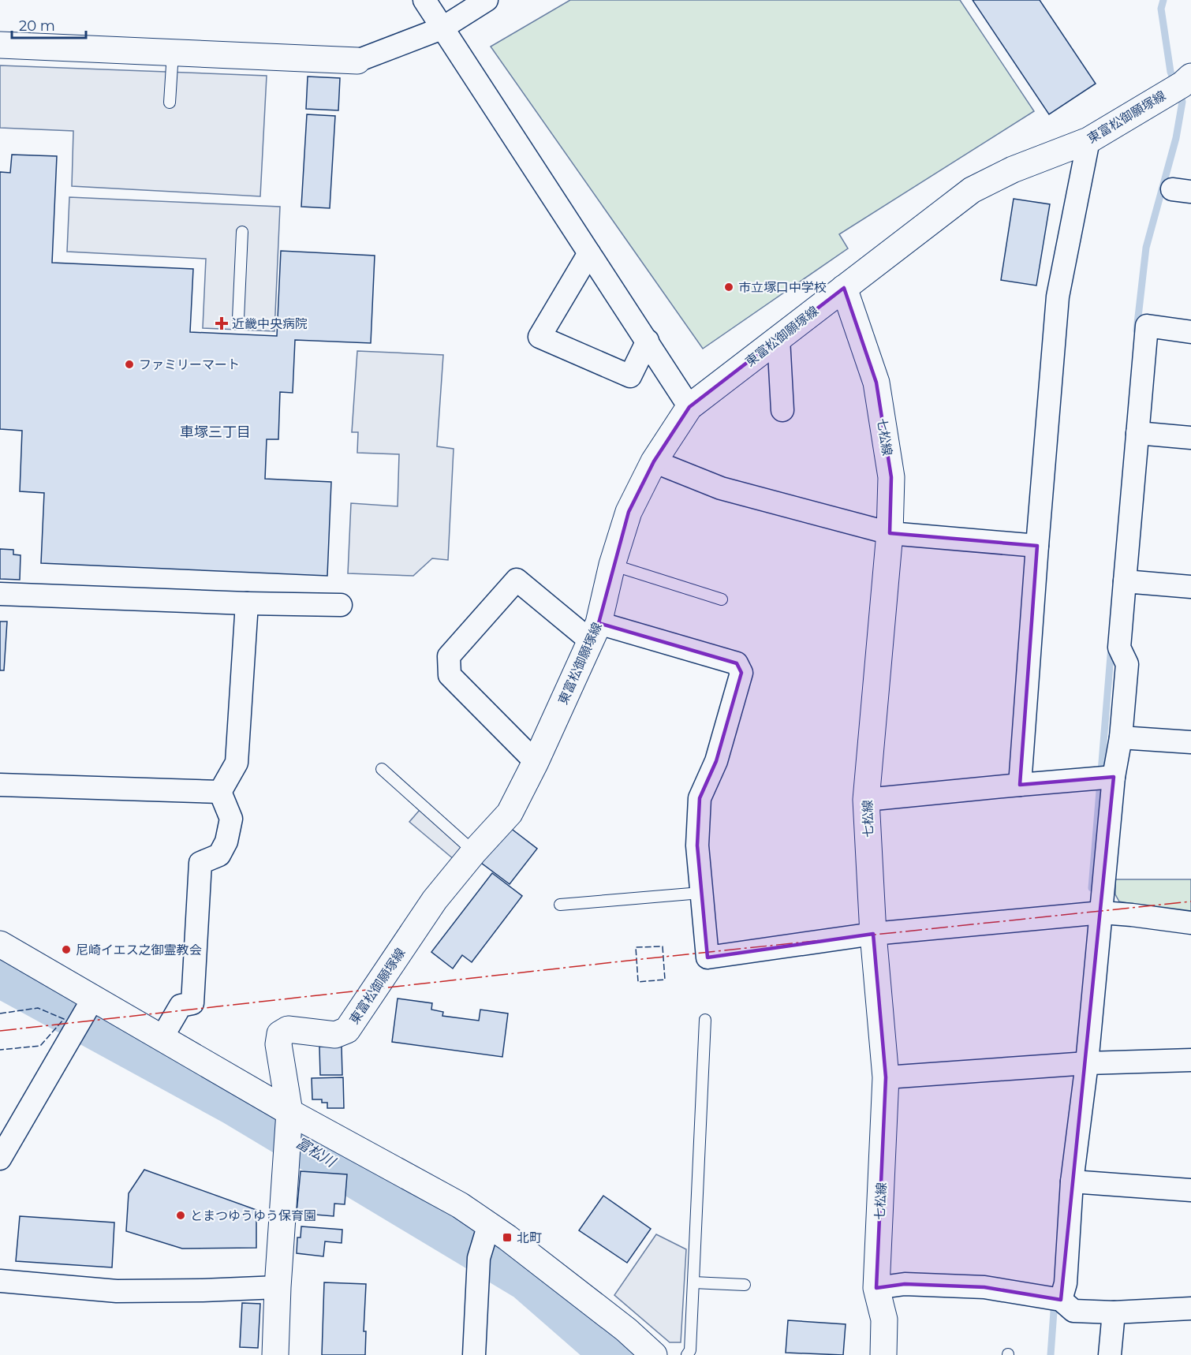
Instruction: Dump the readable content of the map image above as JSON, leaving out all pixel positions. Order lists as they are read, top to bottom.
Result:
{
  "streets": {
    "street": ["東富松御願塚線", "七松線"]
  },
  "crossings": [
    ["東富松御願塚線", "七松線"]
  ],
  "districts": ["車塚三丁目"],
  "water": ["富松川"],
  "places": {
    "other": [
      "市立塚口中学校",
      "ファミリーマート",
      "尼崎イエス之御霊教会",
      "とまつゆうゆう保育園"
    ],
    "health": ["近畿中央病院"],
    "transit": ["北町"]
  },
  "scale_bar": "20 m"
}
